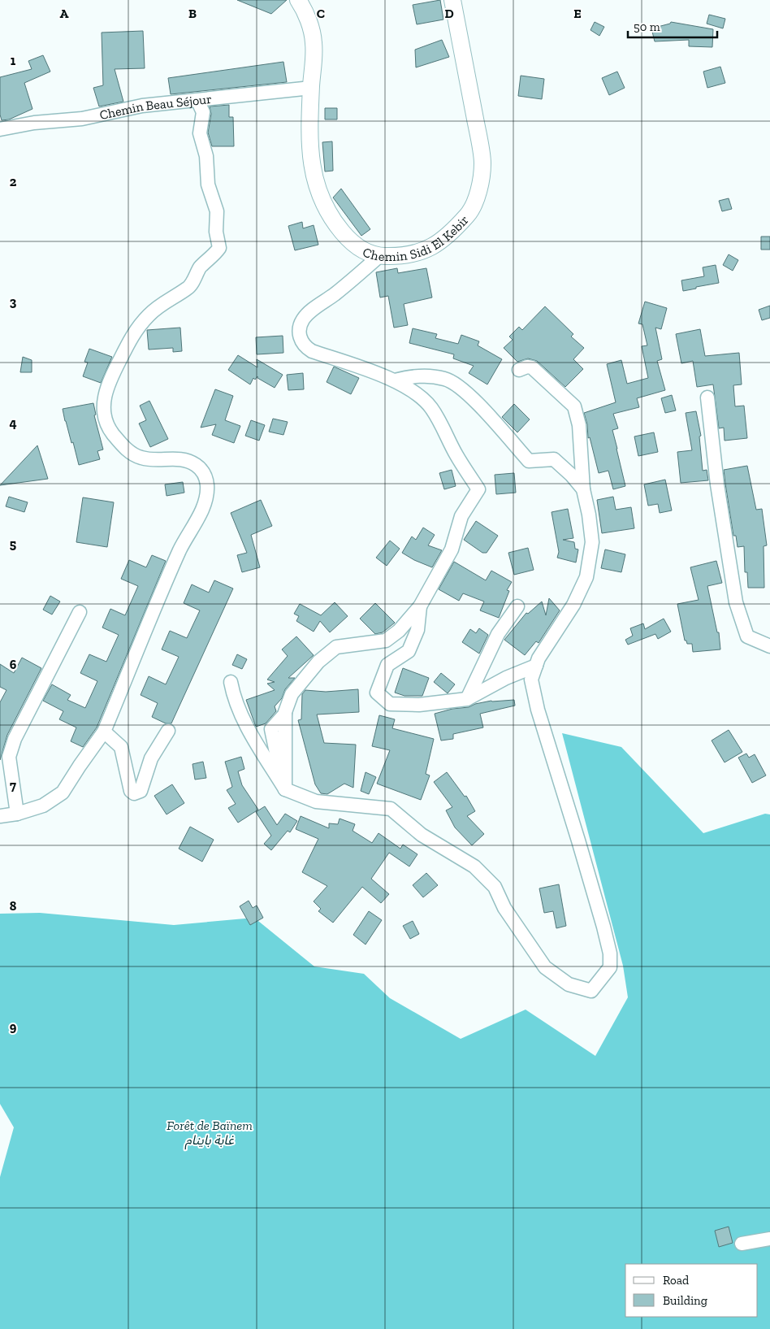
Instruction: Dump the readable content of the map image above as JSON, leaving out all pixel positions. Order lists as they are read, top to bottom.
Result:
{
  "streets": {
    "street": ["Chemin Beau Séjour", "Chemin Sidi El Kebir"]
  },
  "crossings": [
    ["Chemin Beau Séjour", "Chemin Sidi El Kebir"]
  ],
  "parks": ["Forêt de Baïnem غابة باينام"],
  "legend": ["Road", "Building"],
  "scale_bar": "50 m",
  "grid": {
    "columns": [
      "A",
      "B",
      "C",
      "D",
      "E"
    ],
    "rows": [
      "1",
      "2",
      "3",
      "4",
      "5",
      "6",
      "7",
      "8",
      "9"
    ]
  }
}
